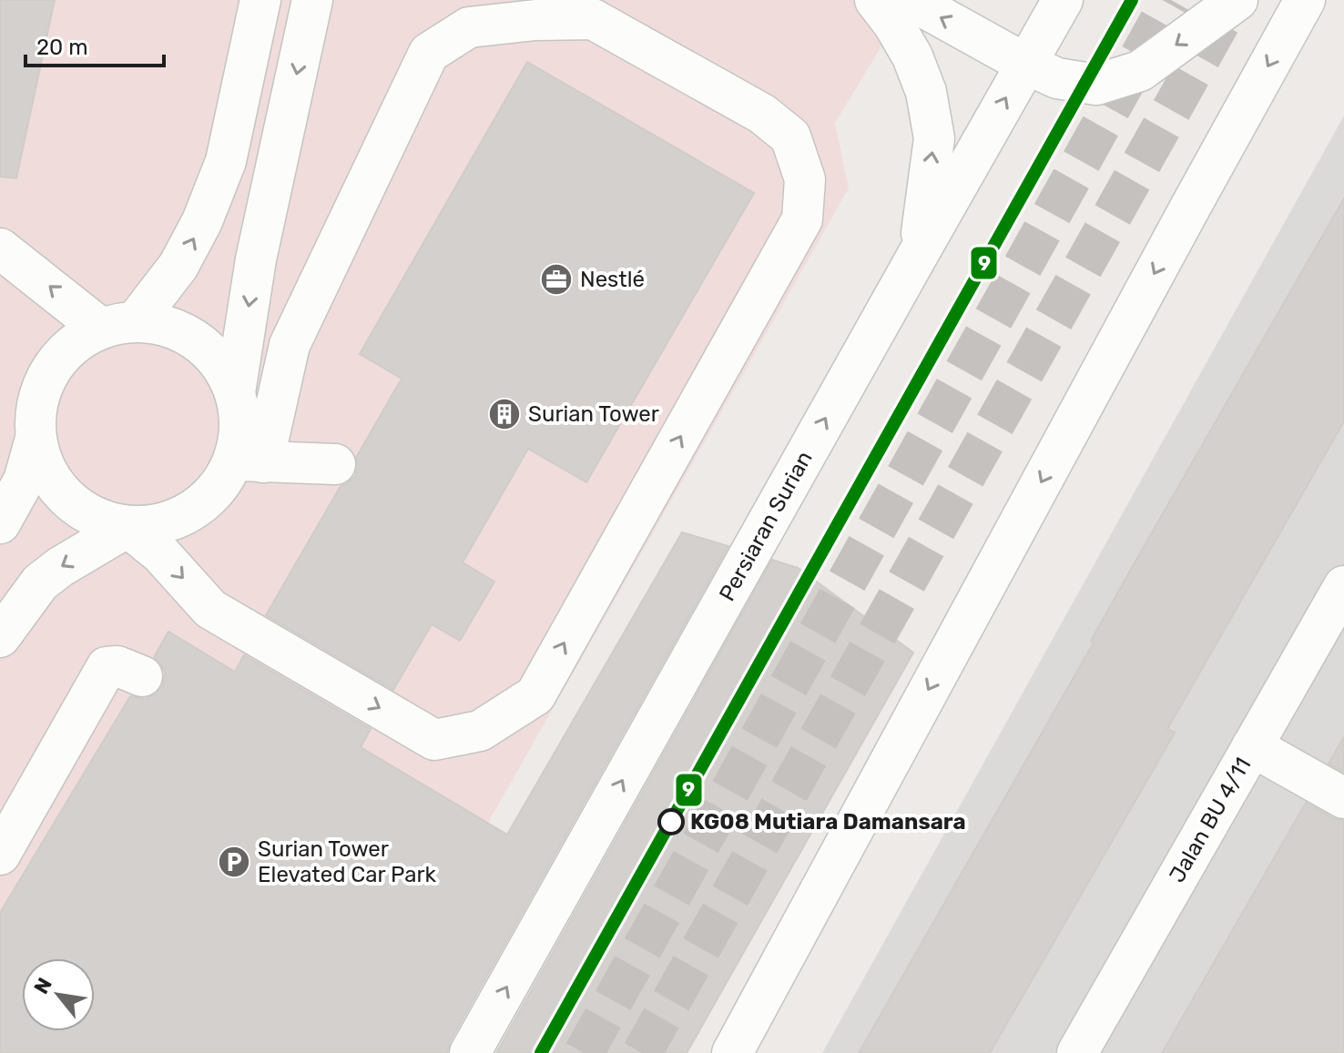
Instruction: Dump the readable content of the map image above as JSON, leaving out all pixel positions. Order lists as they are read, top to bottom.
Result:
{
  "streets": {
    "street": ["Persiaran Surian", "Jalan BU 4/11"]
  },
  "places": {
    "office": ["Nestlé"],
    "building": ["Surian Tower"],
    "other": ["KG08 Mutiara Damansara"],
    "parking": ["Surian Tower Elevated Car Park"]
  },
  "lines": ["transit line 9"],
  "scale_bar": "20 m",
  "north": "top left"
}
